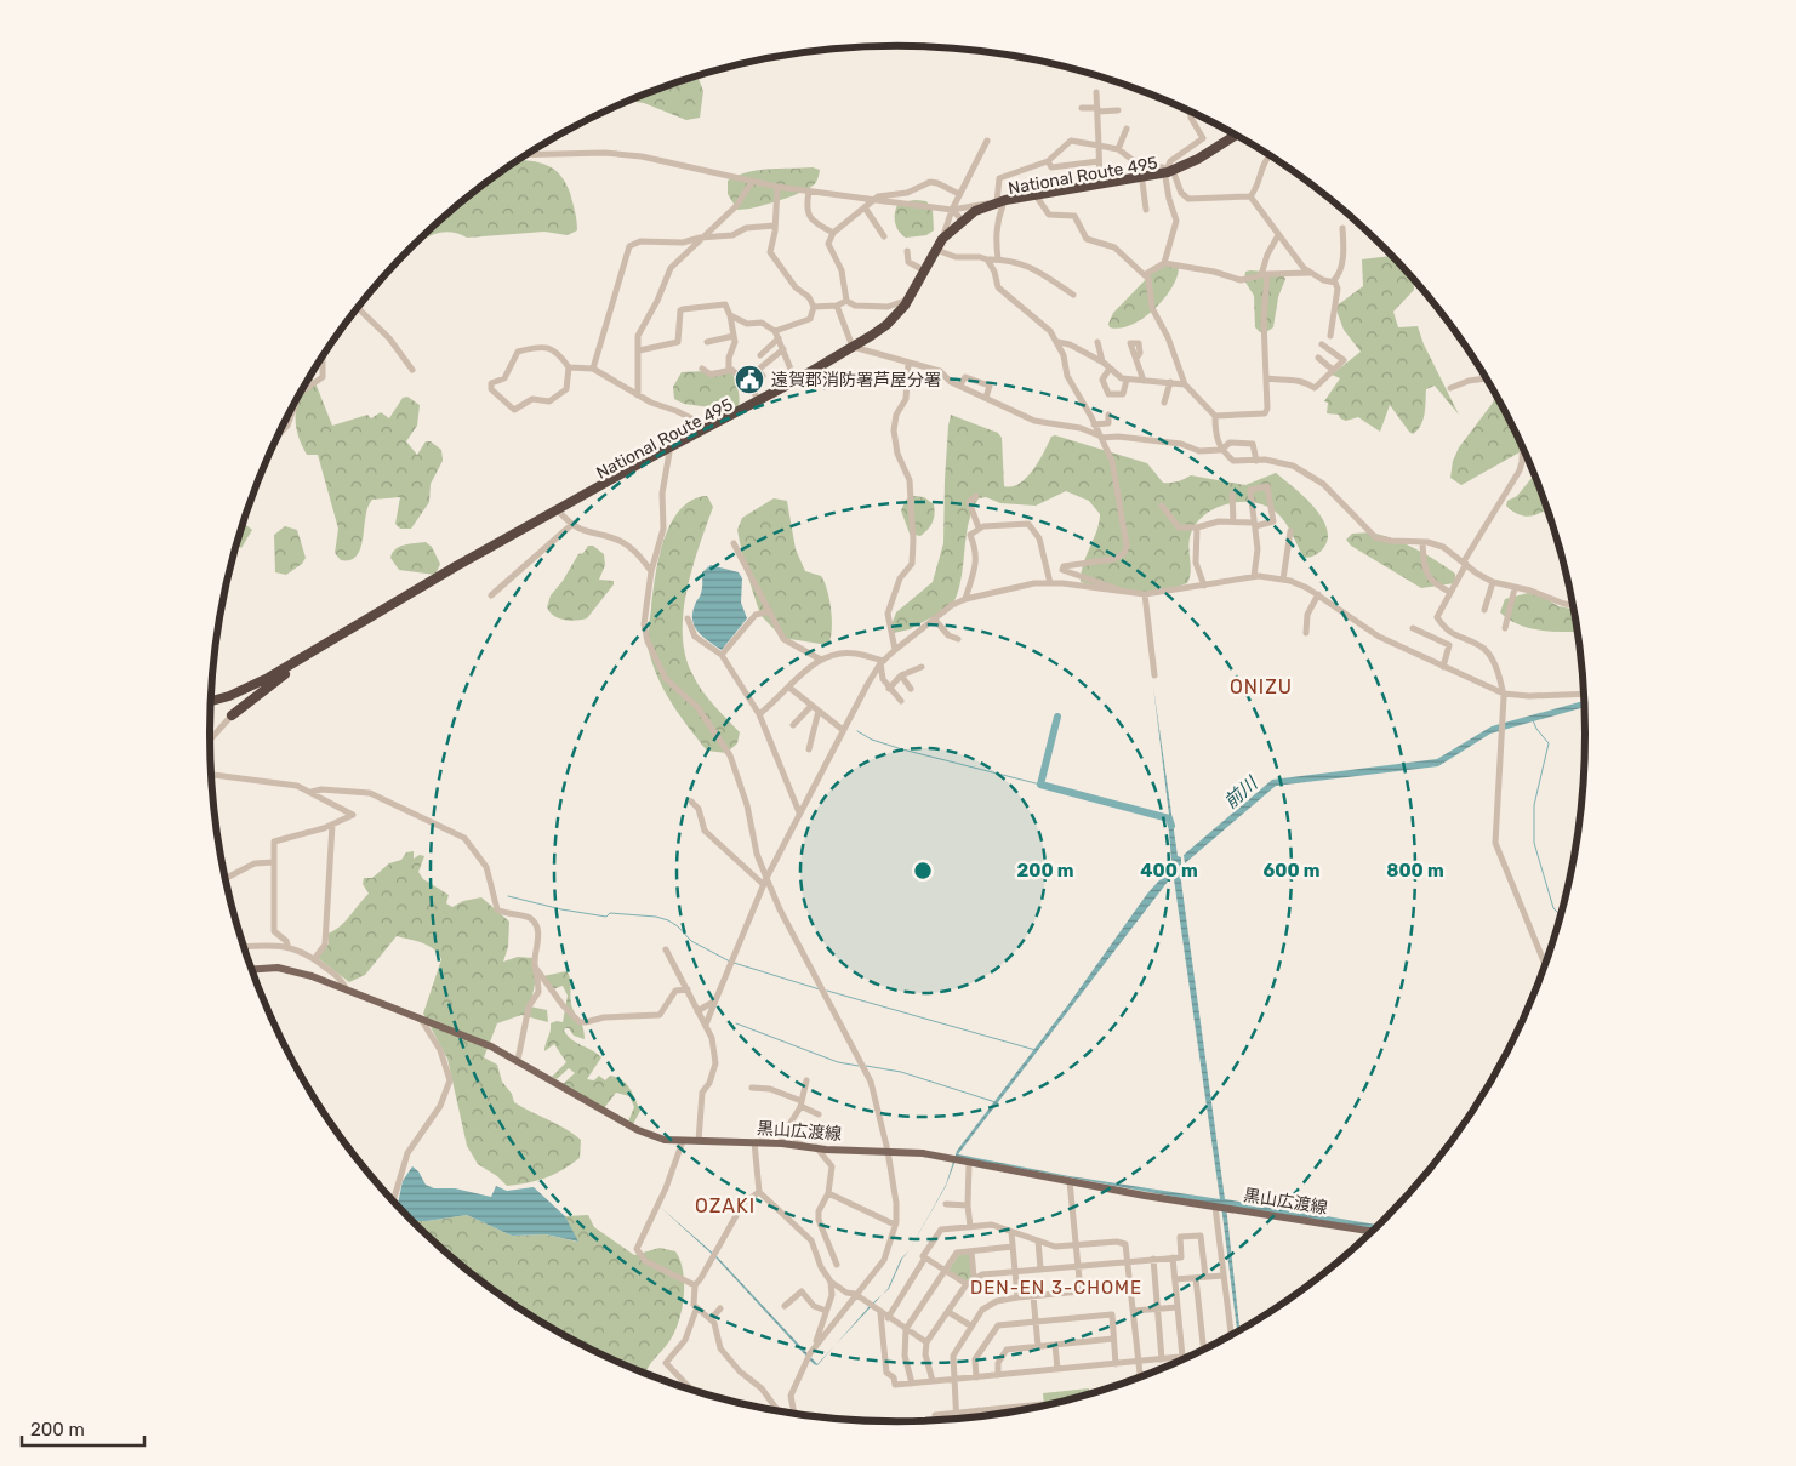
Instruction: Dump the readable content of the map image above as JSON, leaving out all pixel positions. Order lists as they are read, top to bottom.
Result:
{
  "streets": {
    "highway": ["National Route 495"],
    "main road": ["黒山広渡線"]
  },
  "districts": ["ONIZU", "OZAKI", "DEN-EN 3-CHOME"],
  "water": ["前川"],
  "places": {
    "public building": ["遠賀郡消防署芦屋分署"]
  },
  "scale_bar": "200 m",
  "rings": [
    "200 m",
    "400 m",
    "600 m",
    "800 m"
  ]
}
